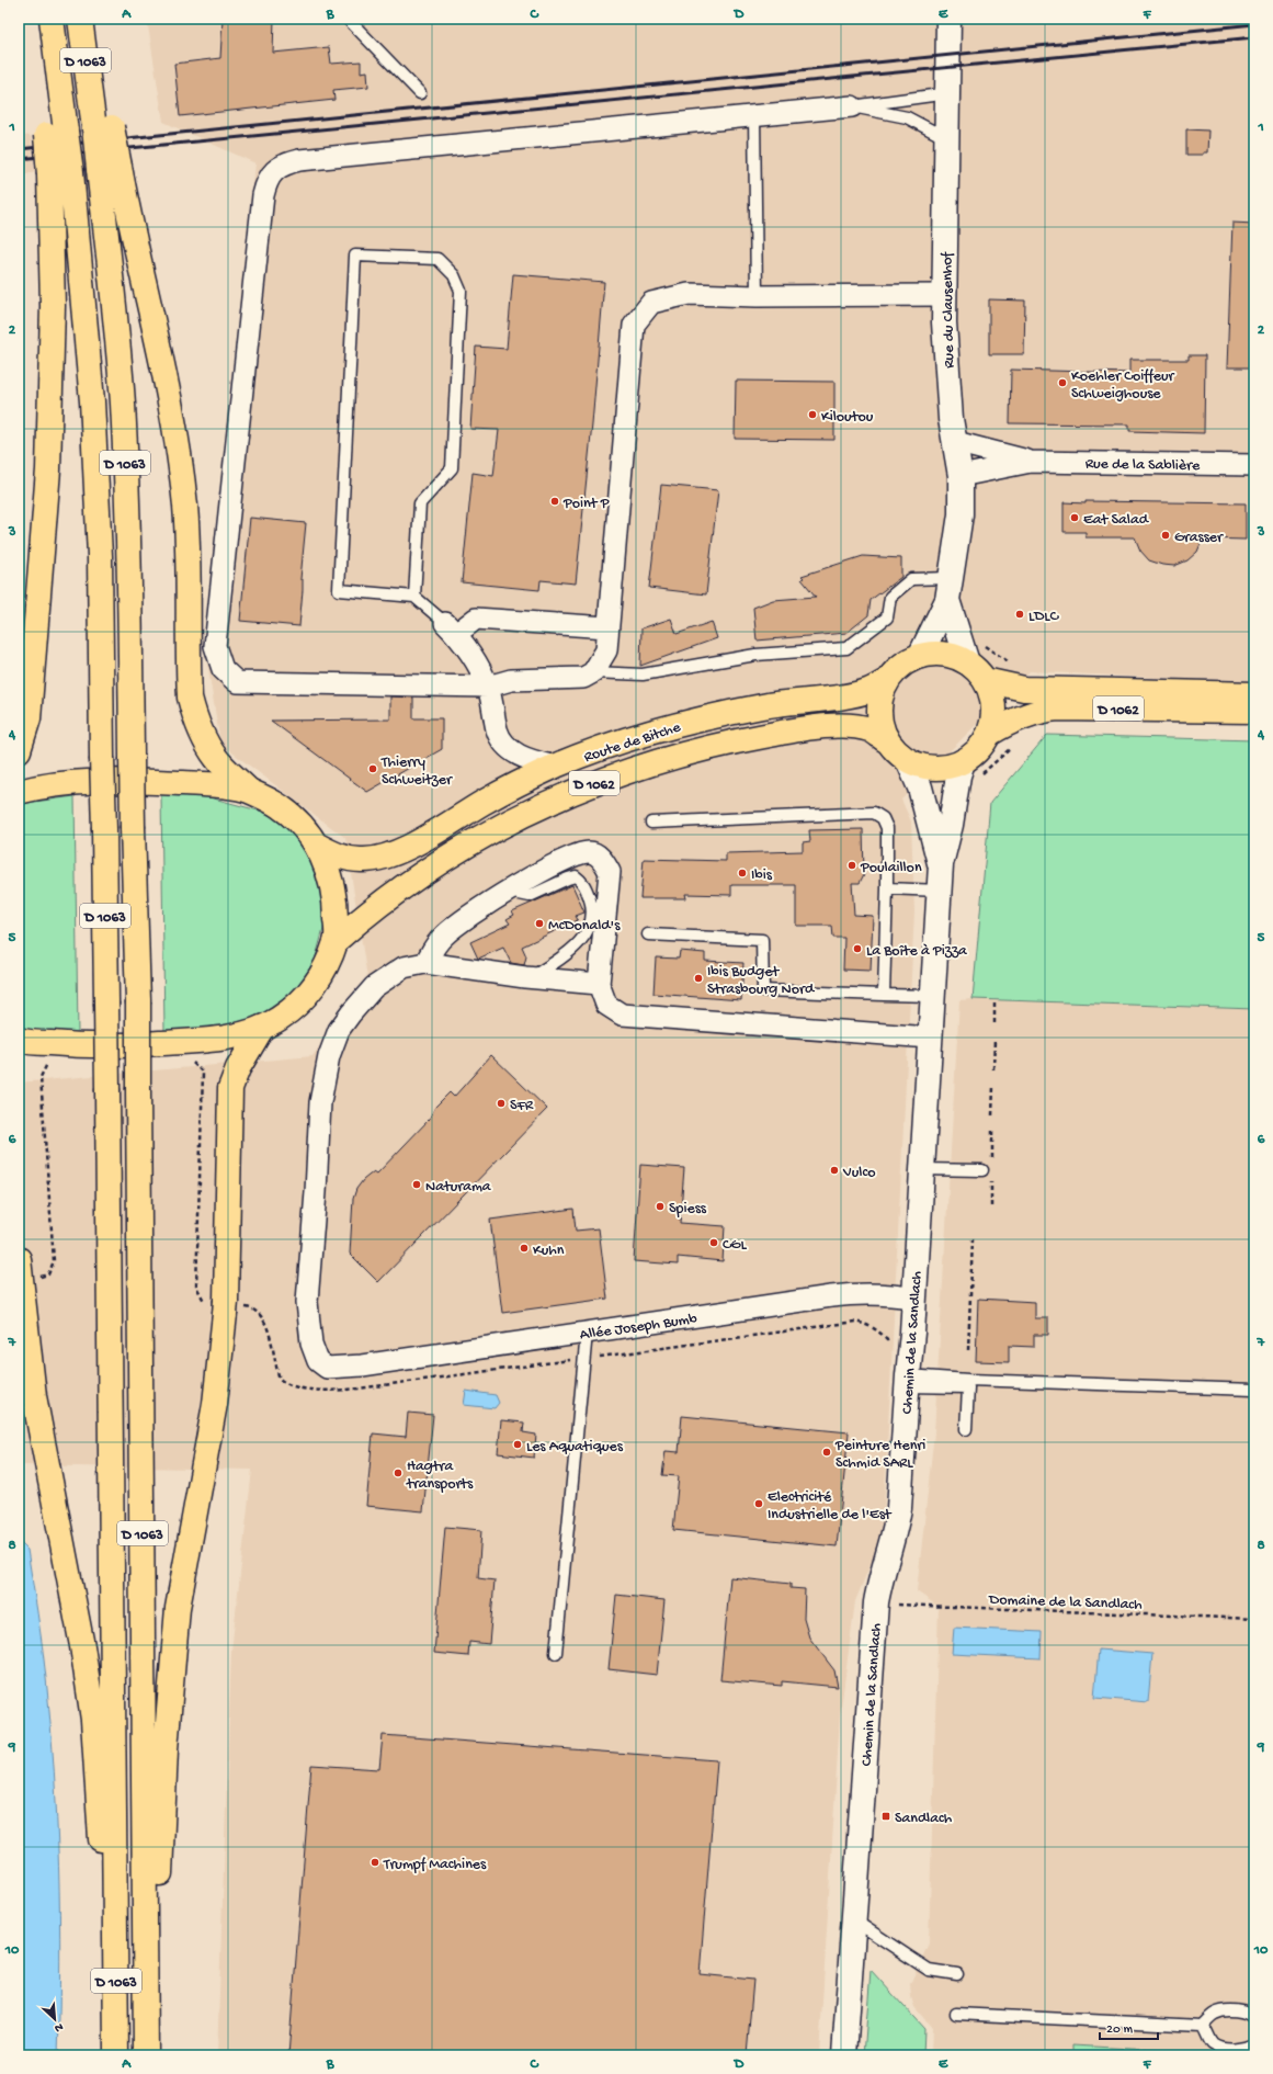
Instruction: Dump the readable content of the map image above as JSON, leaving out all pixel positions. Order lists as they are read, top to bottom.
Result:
{
  "streets": {
    "main road": ["D 1063", "D 1062", "Route de Bitche"],
    "street": [
      "Rue du Clausenhof",
      "Rue de la Sablière",
      "Allée Joseph Bumb",
      "Chemin de la Sandlach"
    ],
    "path": ["Domaine de la Sandlach"]
  },
  "crossings": [
    ["Rue du Clausenhof", "Rue de la Sablière"],
    ["Rue du Clausenhof", "D 1062"],
    ["Rue du Clausenhof", "Route de Bitche"],
    ["Rue du Clausenhof", "Chemin de la Sandlach"],
    ["D 1062", "Route de Bitche"],
    ["D 1062", "Chemin de la Sandlach"],
    ["Route de Bitche", "Chemin de la Sandlach"],
    ["Allée Joseph Bumb", "Chemin de la Sandlach"],
    ["Chemin de la Sandlach", "Domaine de la Sandlach"]
  ],
  "places": {
    "other": [
      "Koehler Coiffeur Schweighouse",
      "Kiloutou",
      "Point P",
      "Eat Salad",
      "Grasser",
      "LDLC",
      "Thierry Schweitzer",
      "Poulaillon",
      "Ibis",
      "McDonald's",
      "La Boîte à Pizza",
      "Ibis Budget Strasbourg Nord",
      "SFR",
      "Vulco",
      "Naturama",
      "Spiess",
      "CGL",
      "Kuhn",
      "Les Aquatiques",
      "Peinture Henri Schmid SARL",
      "Hagtra transports",
      "Electricité Industrielle de l'Est",
      "Trumpf Machines"
    ],
    "transit": ["Sandlach"]
  },
  "scale_bar": "20 m",
  "north": "bottom right",
  "grid": {
    "columns": [
      "A",
      "B",
      "C",
      "D",
      "E",
      "F"
    ],
    "rows": [
      "1",
      "2",
      "3",
      "4",
      "5",
      "6",
      "7",
      "8",
      "9",
      "10"
    ]
  }
}
